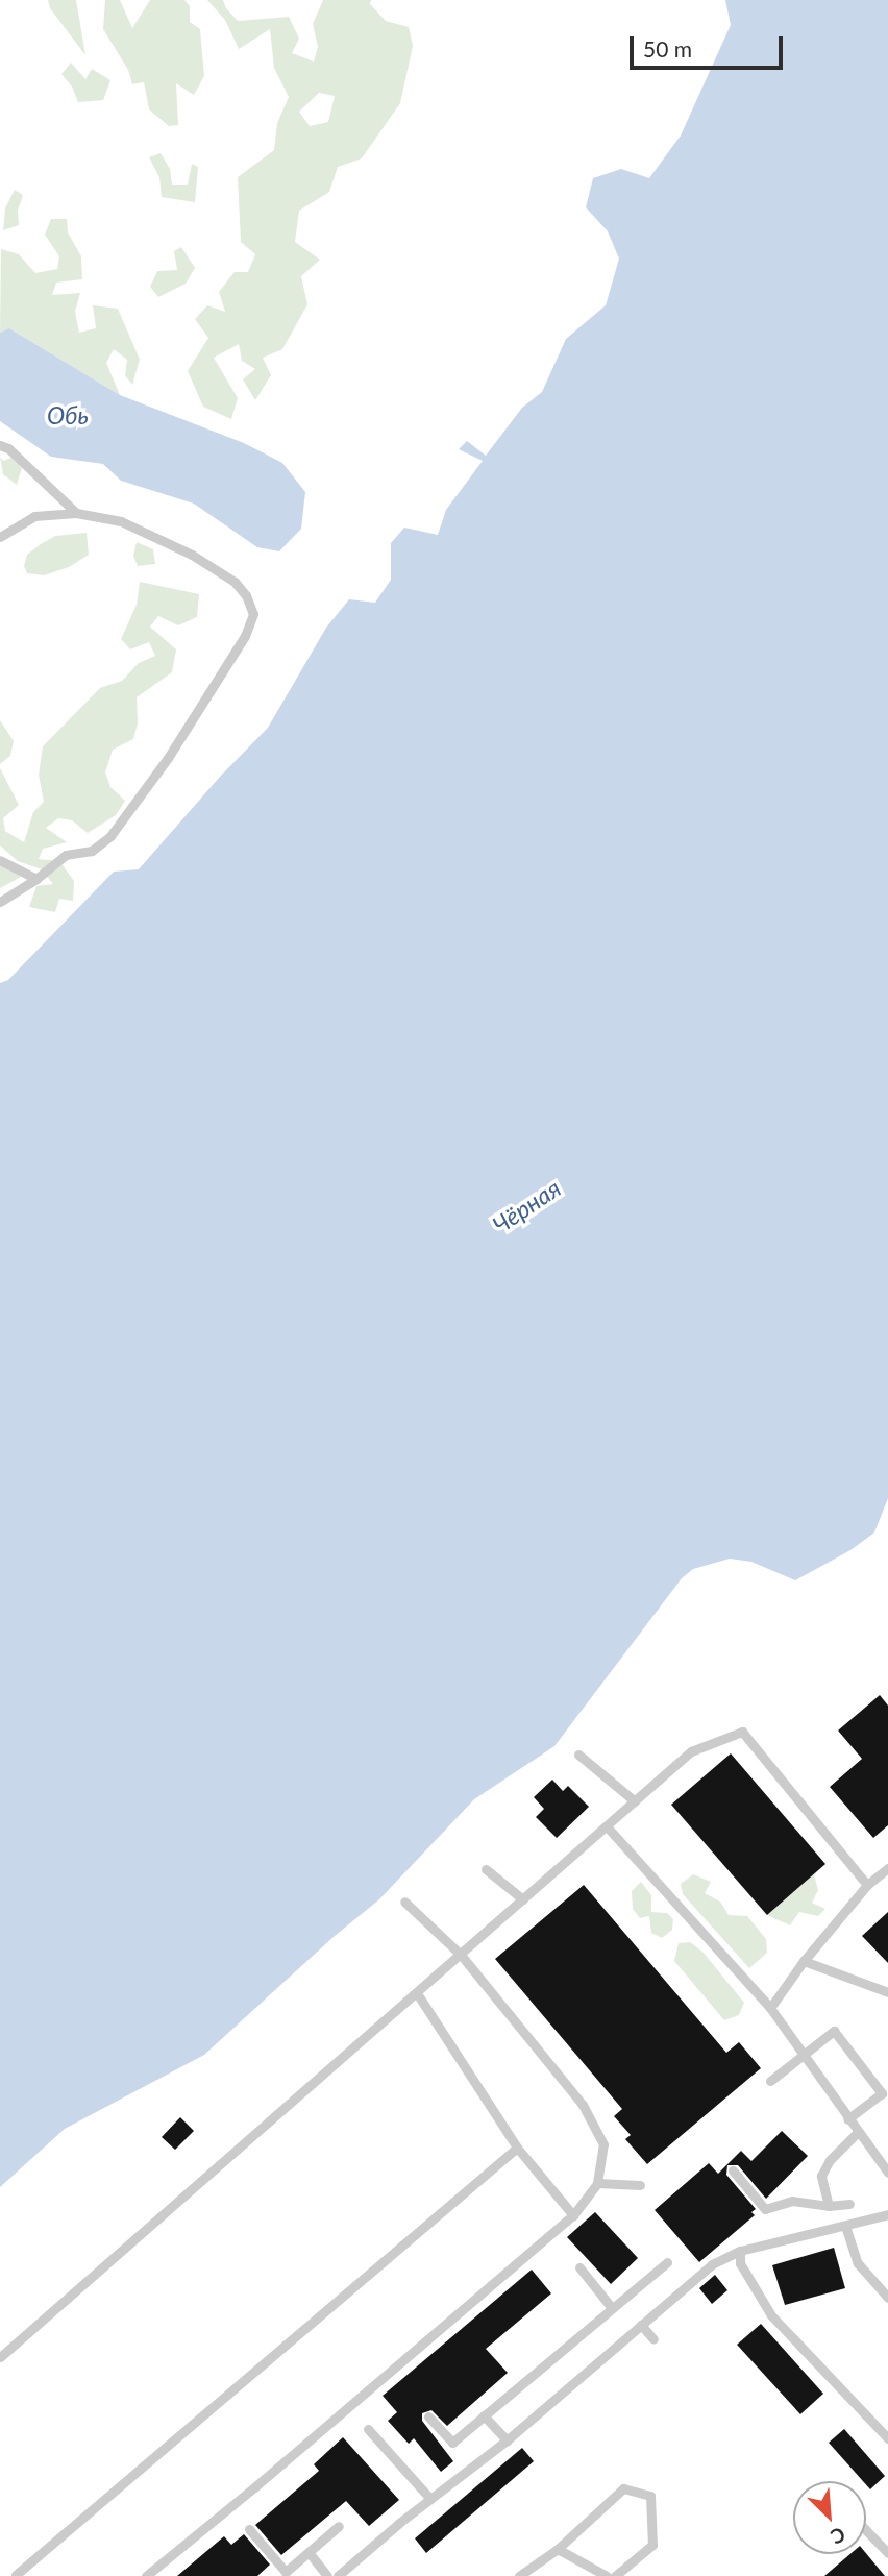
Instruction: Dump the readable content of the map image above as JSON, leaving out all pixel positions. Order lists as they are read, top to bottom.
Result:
{
  "water": ["Обь", "Чёрная"],
  "scale_bar": "50 m",
  "north": "bottom right"
}
